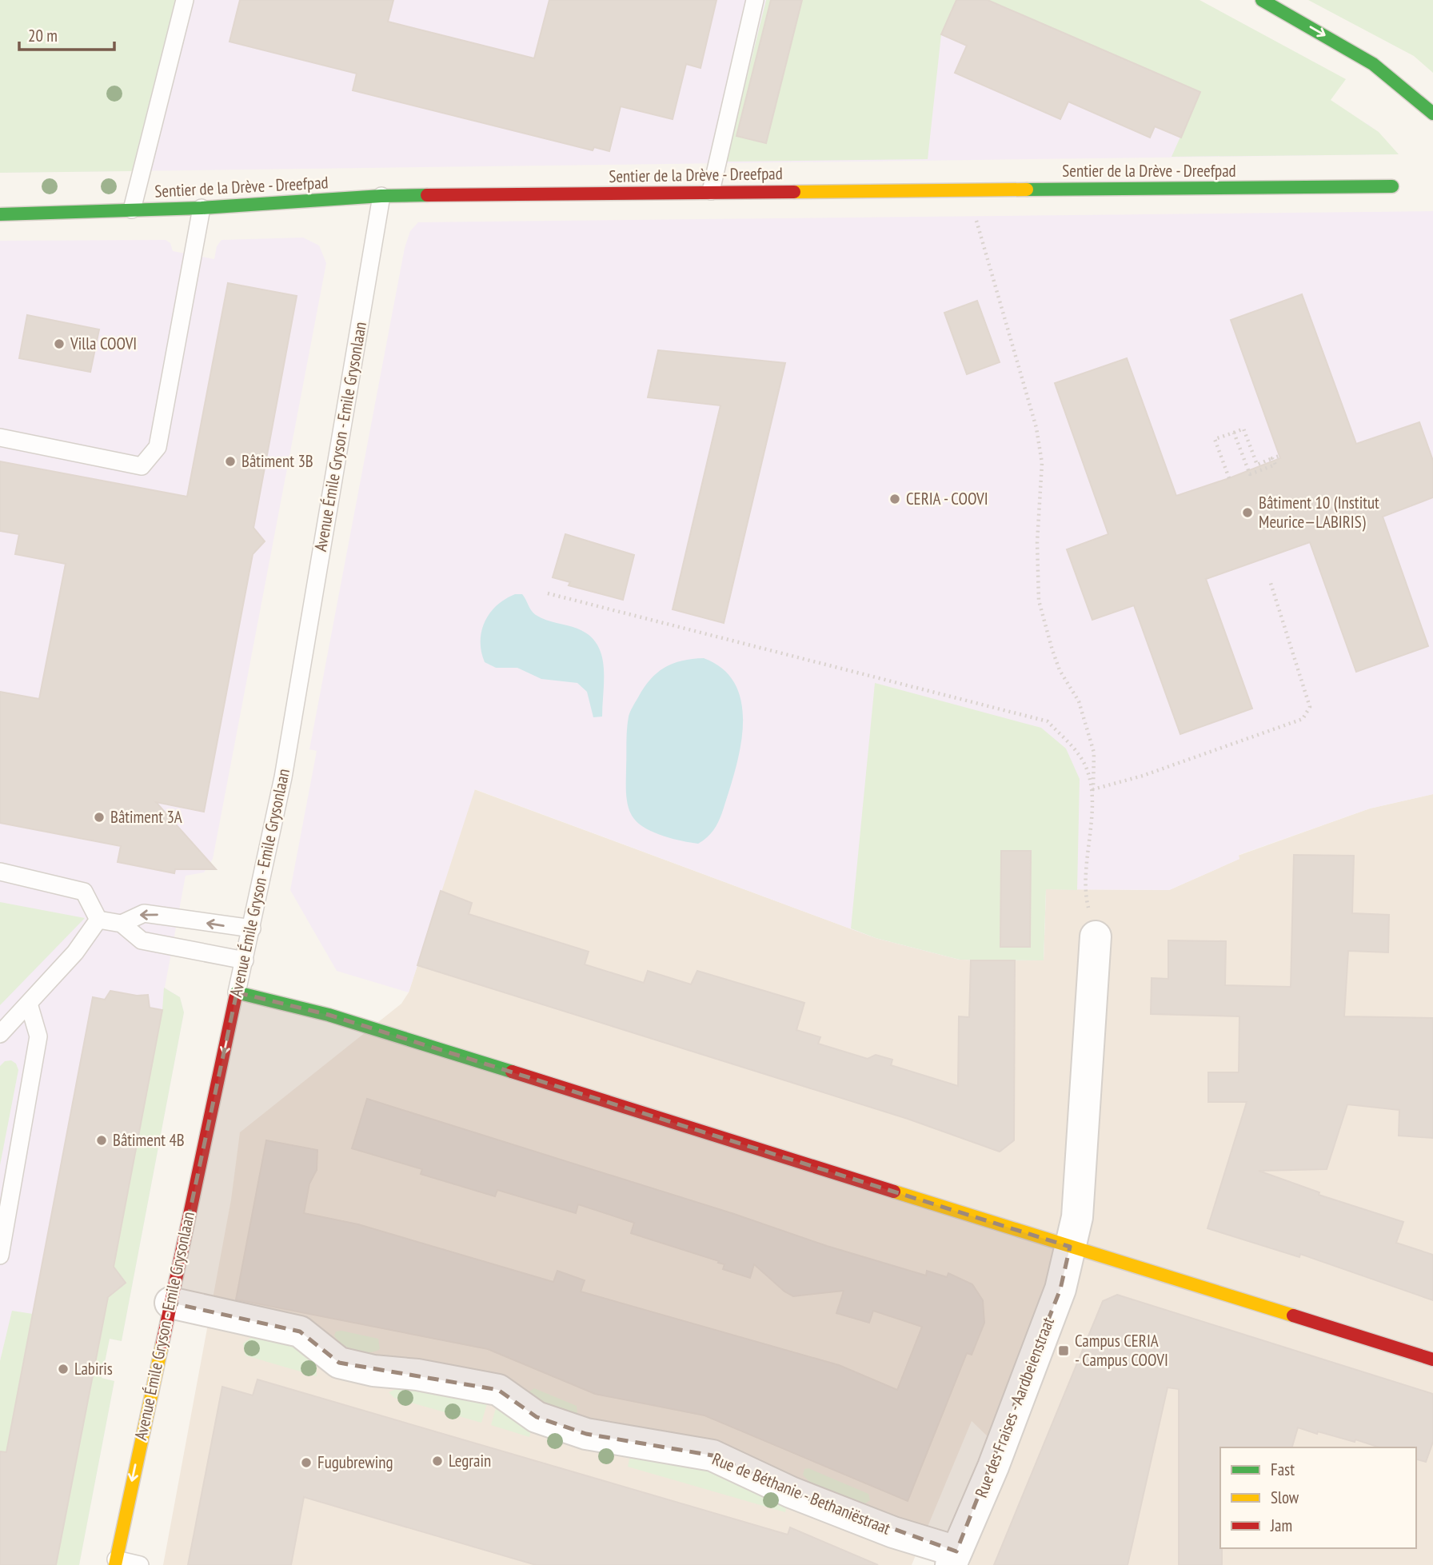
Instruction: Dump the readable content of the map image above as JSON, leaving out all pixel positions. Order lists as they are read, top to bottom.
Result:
{
  "streets": {
    "main road": ["Sentier de la Drève - Dreefpad", "Avenue Émile Gryson - Emile Grysonlaan"],
    "street": ["Rue des Fraises - Aardbeienstraat", "Rue de Béthanie - Bethaniëstraat"]
  },
  "crossings": [
    ["Sentier de la Drève - Dreefpad", "Avenue Émile Gryson - Emile Grysonlaan"],
    ["Avenue Émile Gryson - Emile Grysonlaan", "Rue de Béthanie - Bethaniëstraat"],
    ["Rue des Fraises - Aardbeienstraat", "Rue de Béthanie - Bethaniëstraat"]
  ],
  "one_way": ["Avenue Émile Gryson - Emile Grysonlaan"],
  "places": {
    "other": [
      "Villa COOVI",
      "Bâtiment 3B",
      "CERIA - COOVI",
      "Bâtiment 10 (Institut Meurice—LABIRIS)",
      "Bâtiment 3A",
      "Bâtiment 4B",
      "Labiris",
      "Legrain",
      "Fugubrewing"
    ],
    "transit": ["Campus CERIA - Campus COOVI"]
  },
  "legend": ["Fast", "Slow", "Jam"],
  "scale_bar": "20 m"
}
